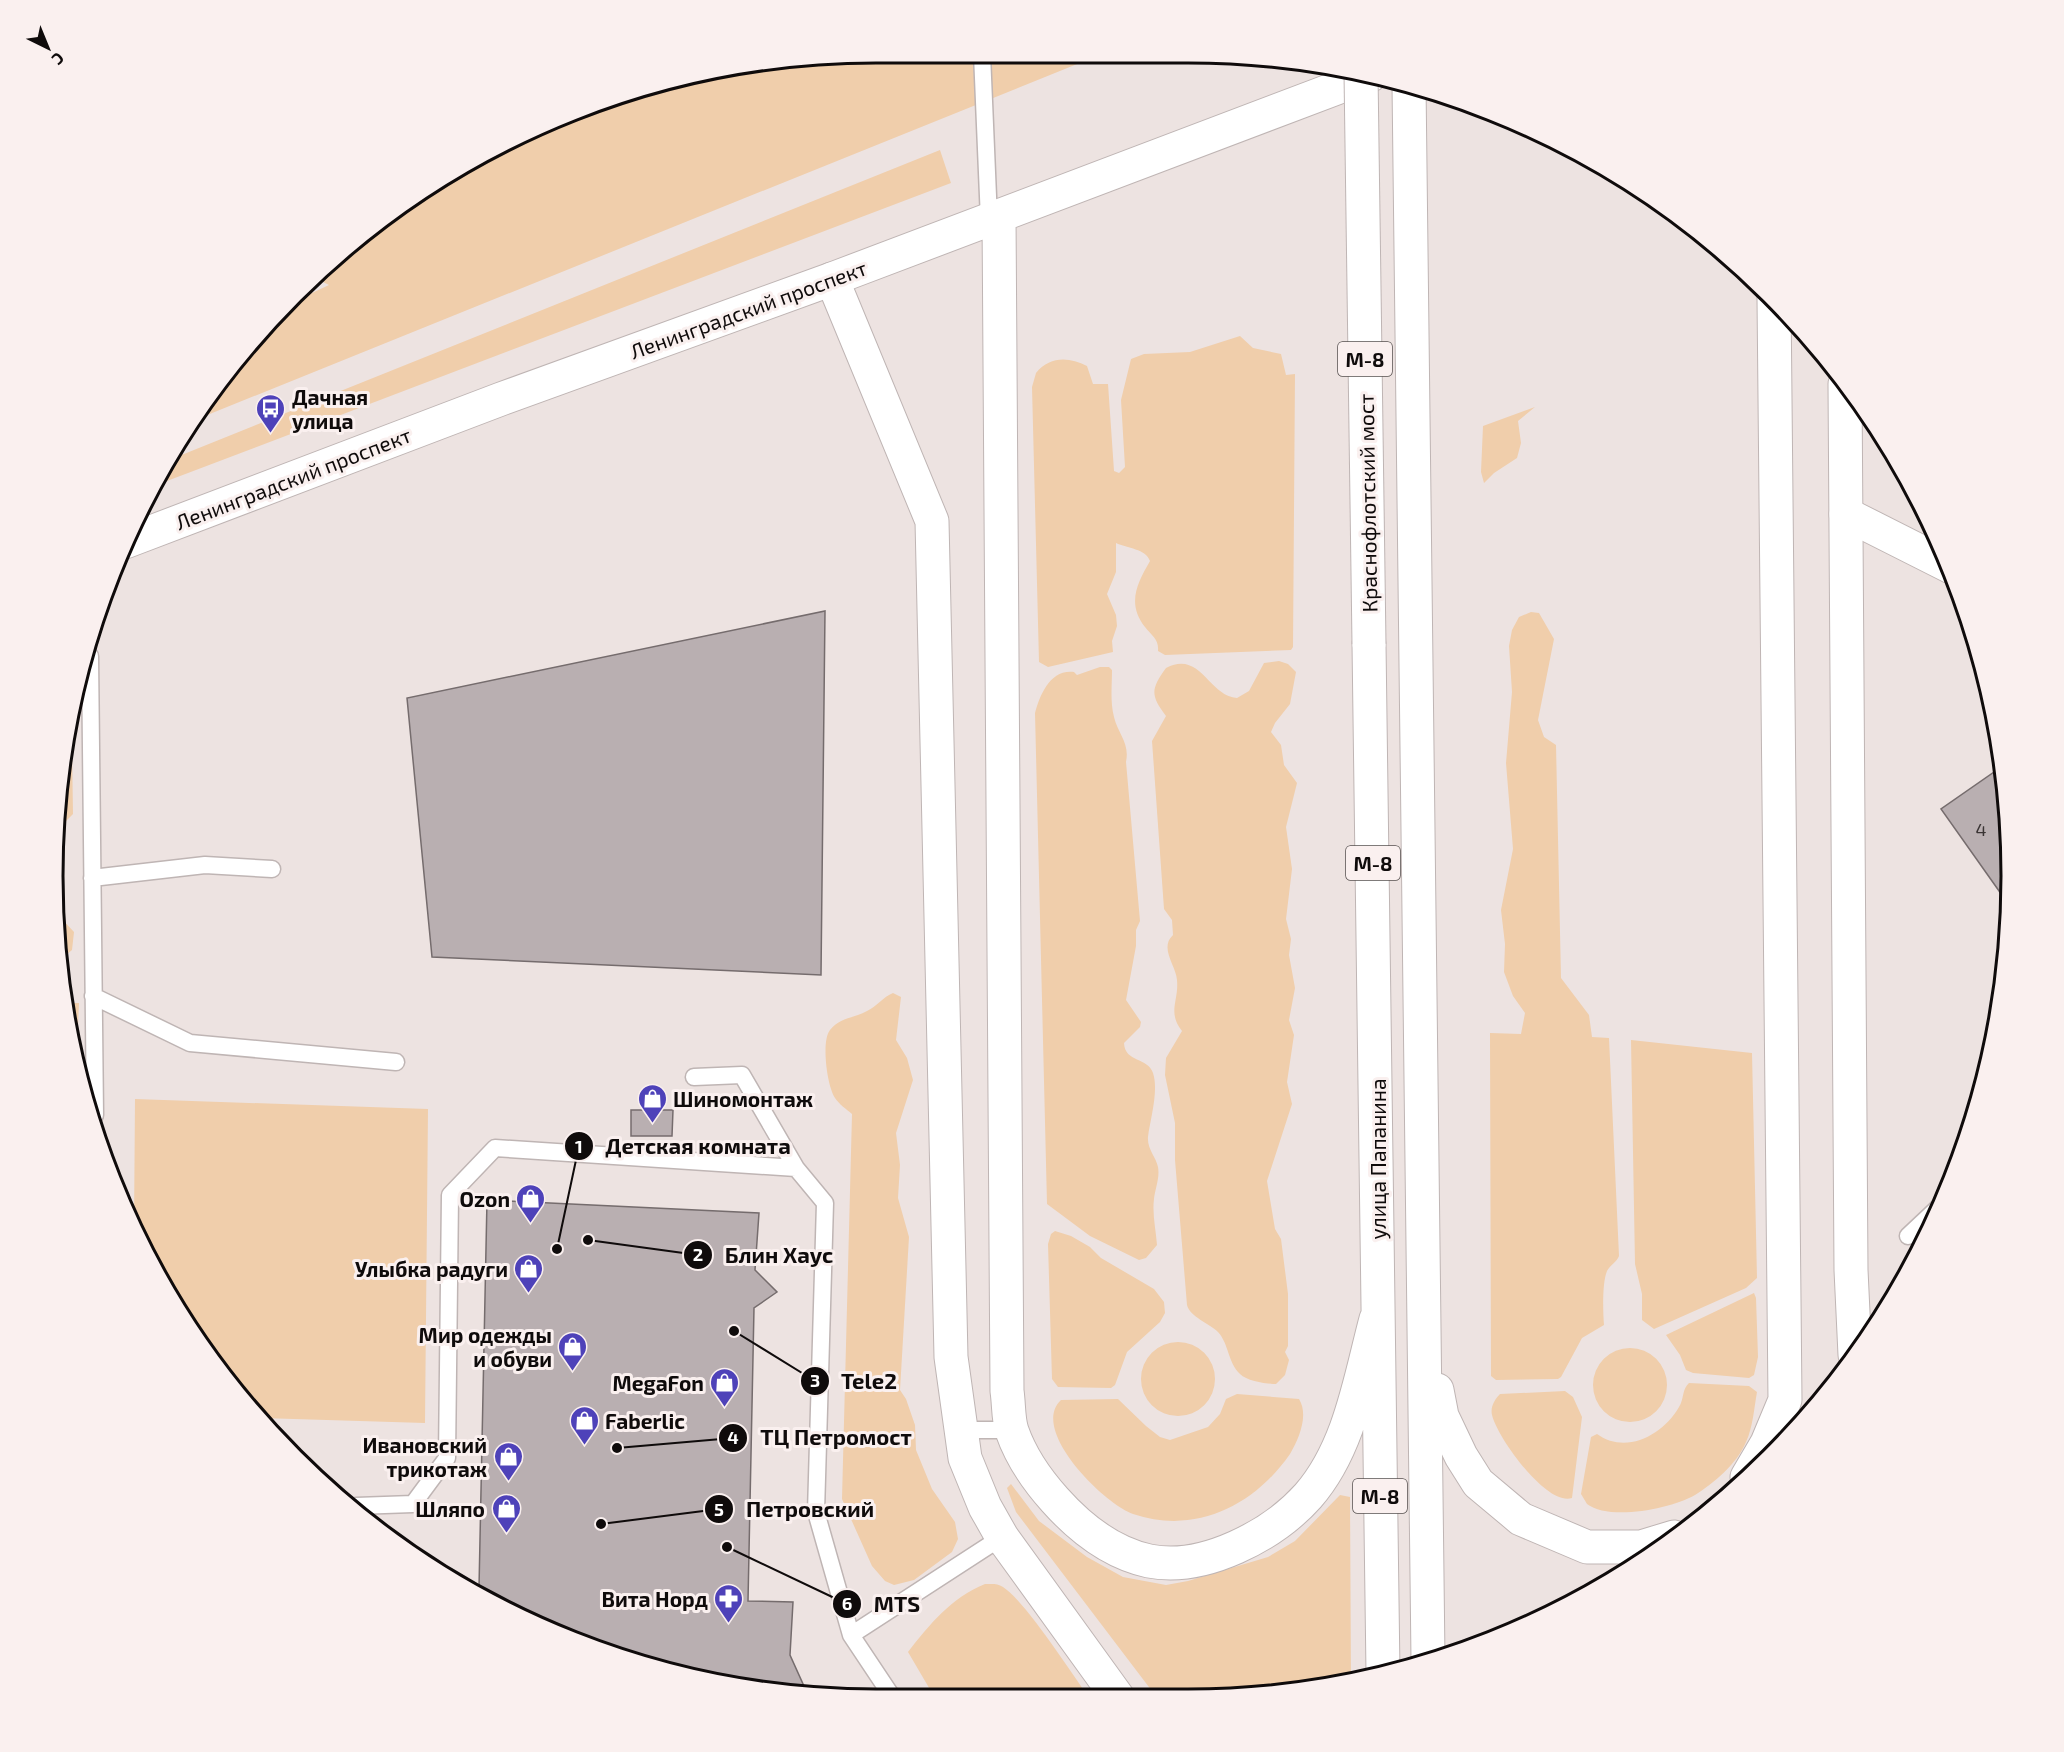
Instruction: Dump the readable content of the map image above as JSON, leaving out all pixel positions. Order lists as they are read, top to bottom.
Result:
{
  "streets": {
    "main road": [
      "Ленинградский проспект",
      "М-8",
      "Краснофлотский мост",
      "улица Папанина"
    ]
  },
  "crossings": [
    ["Краснофлотский мост", "улица Папанина"]
  ],
  "places": {
    "bus stop": ["Дачная улица"],
    "shop": [
      "Шиномонтаж",
      "Ozon",
      "Улыбка радуги",
      "Мир одежды и обуви",
      "MegaFon",
      "Faberlic",
      "Ивановский трикотаж",
      "Шляпо"
    ],
    "other": [
      "Блин Хаус",
      "Детская комната",
      "Tele2",
      "ТЦ Петромост",
      "Петровский",
      "MTS"
    ],
    "pharmacy": ["Вита Норд"]
  },
  "house_numbers": ["4"],
  "north": "bottom right"
}
